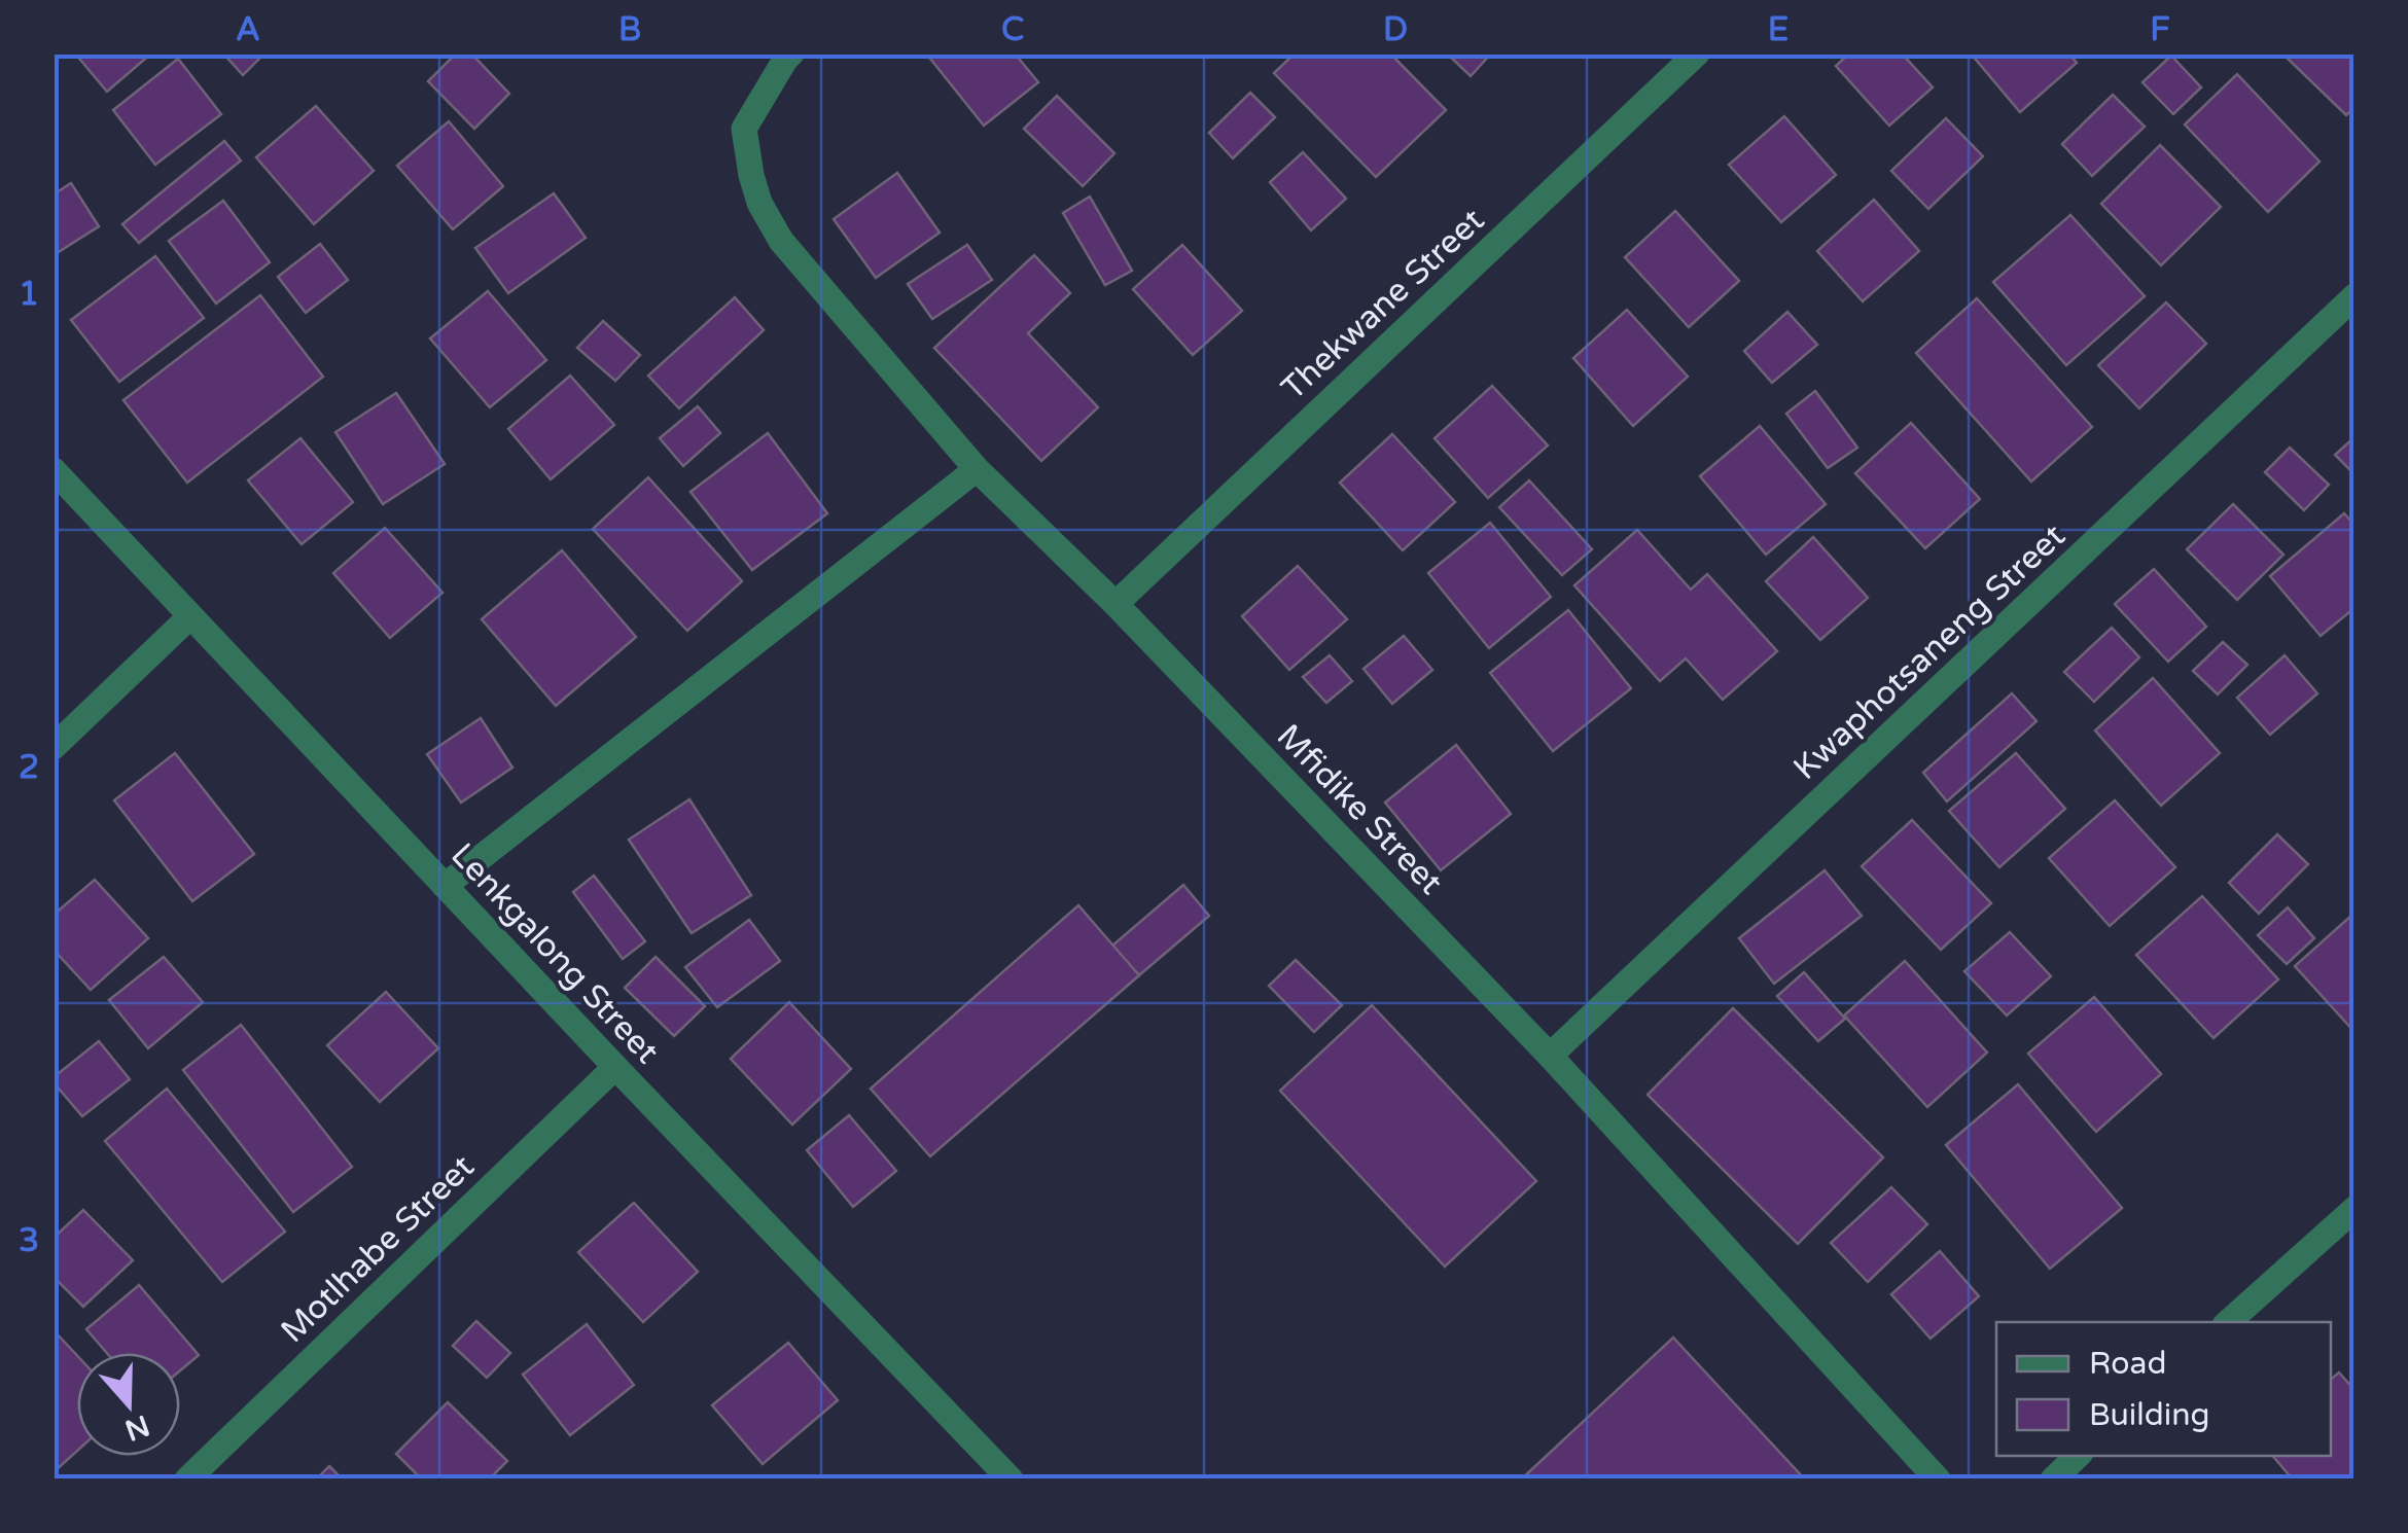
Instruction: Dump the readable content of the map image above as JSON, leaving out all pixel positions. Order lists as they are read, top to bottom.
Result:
{
  "streets": {
    "street": [
      "Thekwane Street",
      "Kwaphotsaneng Street",
      "Mfidike Street",
      "Lenkgalong Street",
      "Motlhabe Street"
    ]
  },
  "crossings": [
    ["Thekwane Street", "Mfidike Street"],
    ["Kwaphotsaneng Street", "Mfidike Street"],
    ["Lenkgalong Street", "Motlhabe Street"]
  ],
  "legend": ["Road", "Building"],
  "north": "bottom",
  "grid": {
    "columns": [
      "A",
      "B",
      "C",
      "D",
      "E",
      "F"
    ],
    "rows": ["1", "2", "3"]
  }
}
